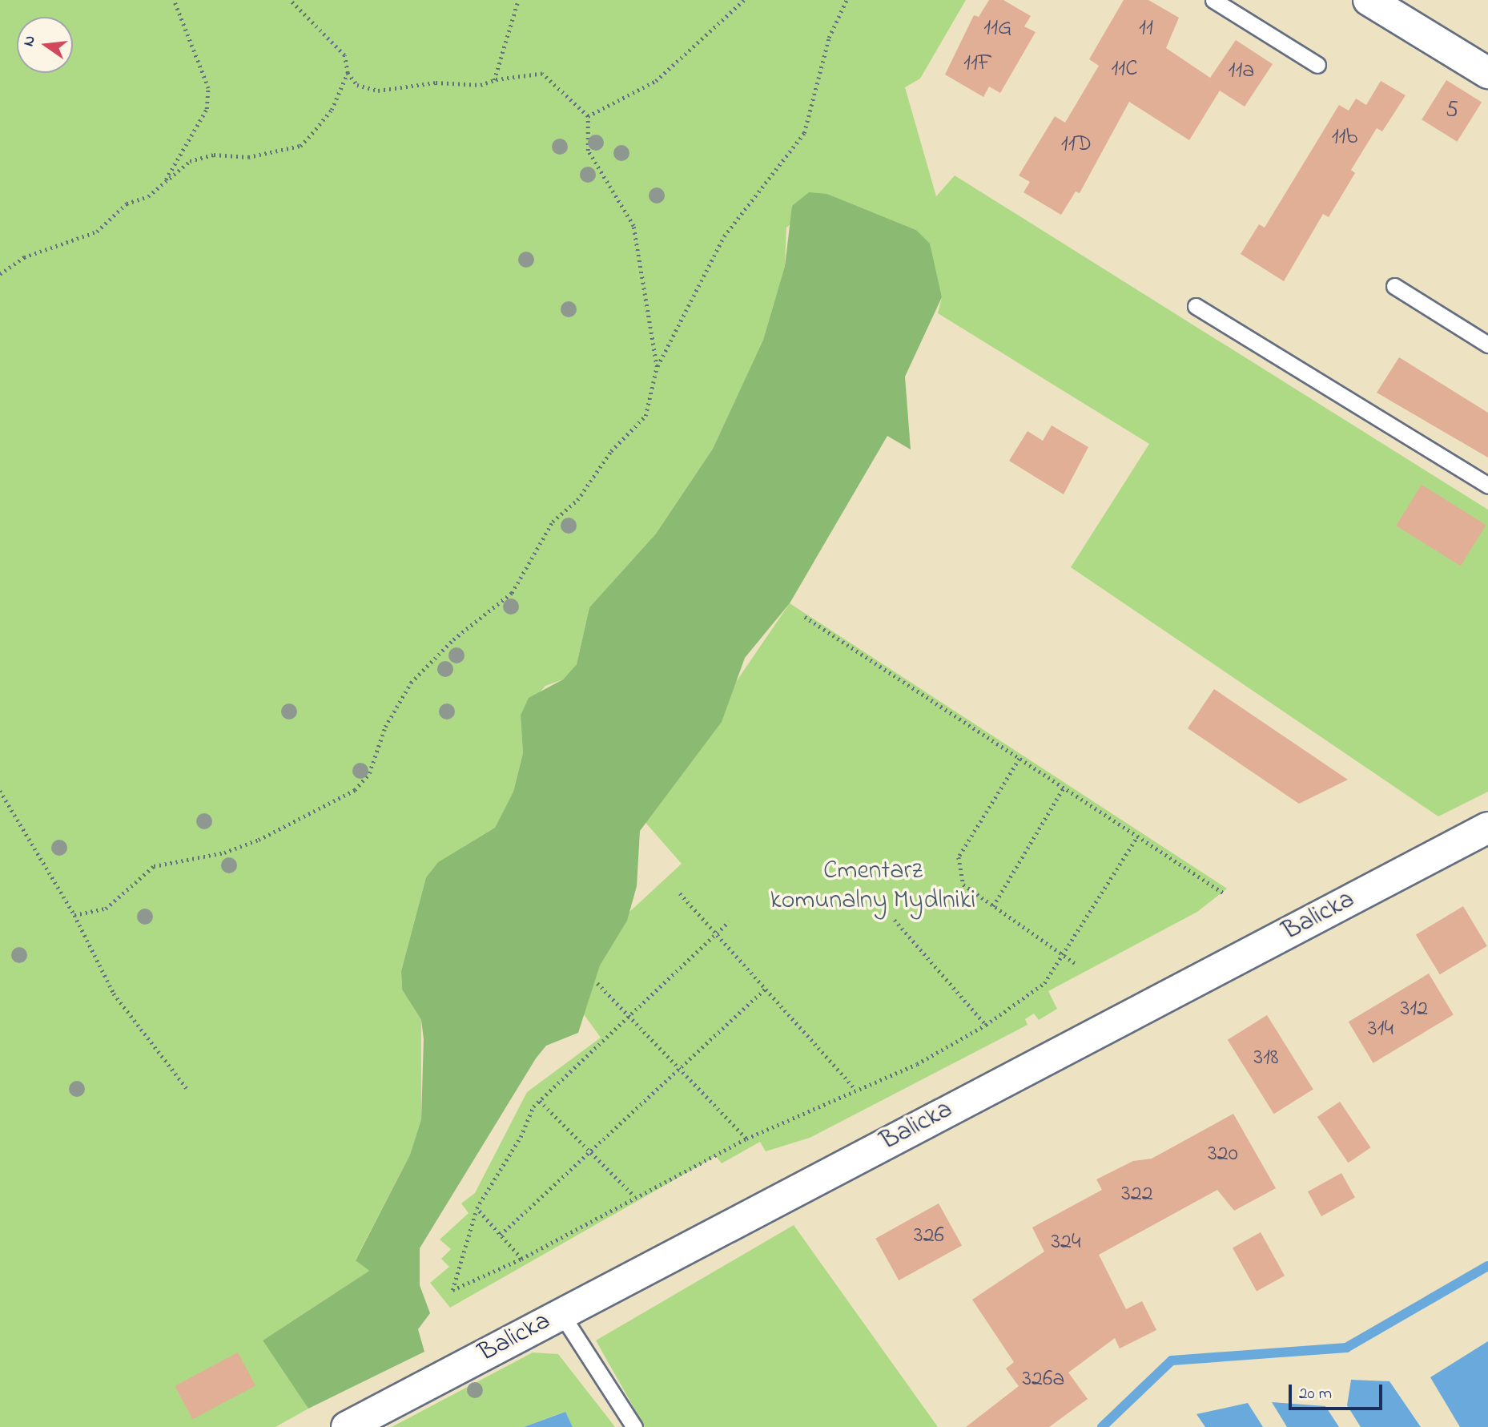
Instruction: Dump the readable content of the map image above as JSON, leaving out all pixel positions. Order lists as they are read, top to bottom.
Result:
{
  "streets": {
    "street": ["Balicka"]
  },
  "parks": ["Cmentarz komunalny Mydlniki"],
  "house_numbers": [
    "11G",
    "11",
    "11F",
    "11C",
    "11a",
    "5",
    "11b",
    "11D",
    "312",
    "314",
    "318",
    "320",
    "322",
    "326",
    "324",
    "326a"
  ],
  "scale_bar": "20 m",
  "north": "left"
}
